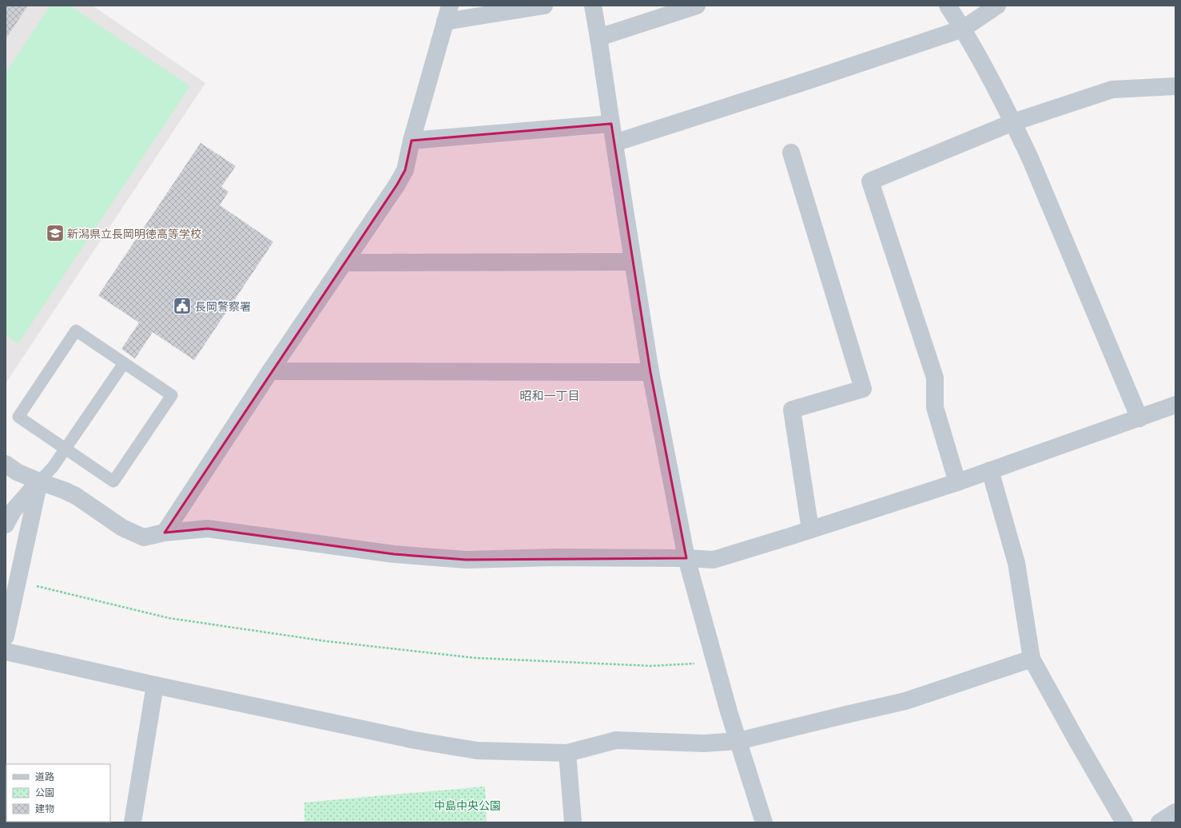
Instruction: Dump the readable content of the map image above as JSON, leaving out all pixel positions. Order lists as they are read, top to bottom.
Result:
{
  "districts": ["昭和一丁目"],
  "parks": ["中島中央公園"],
  "places": {
    "school or university": ["新潟県立長岡明徳高等学校"],
    "public building": ["長岡警察署"]
  },
  "legend": ["道路", "公園", "建物"]
}
